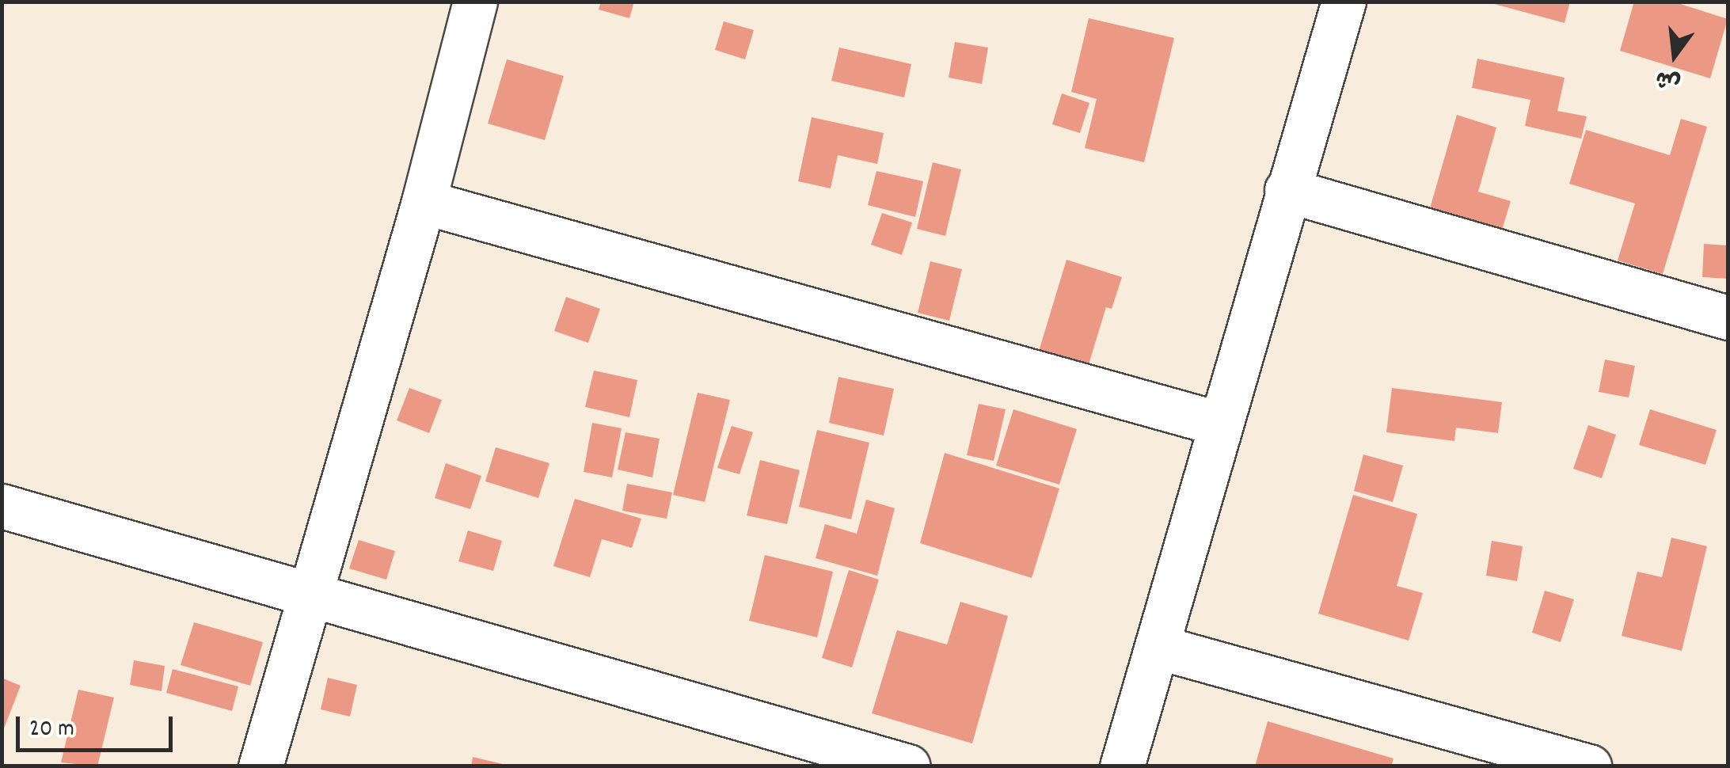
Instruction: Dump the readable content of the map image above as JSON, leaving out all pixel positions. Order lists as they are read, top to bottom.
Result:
{
  "scale_bar": "20 m",
  "north": "bottom"
}
